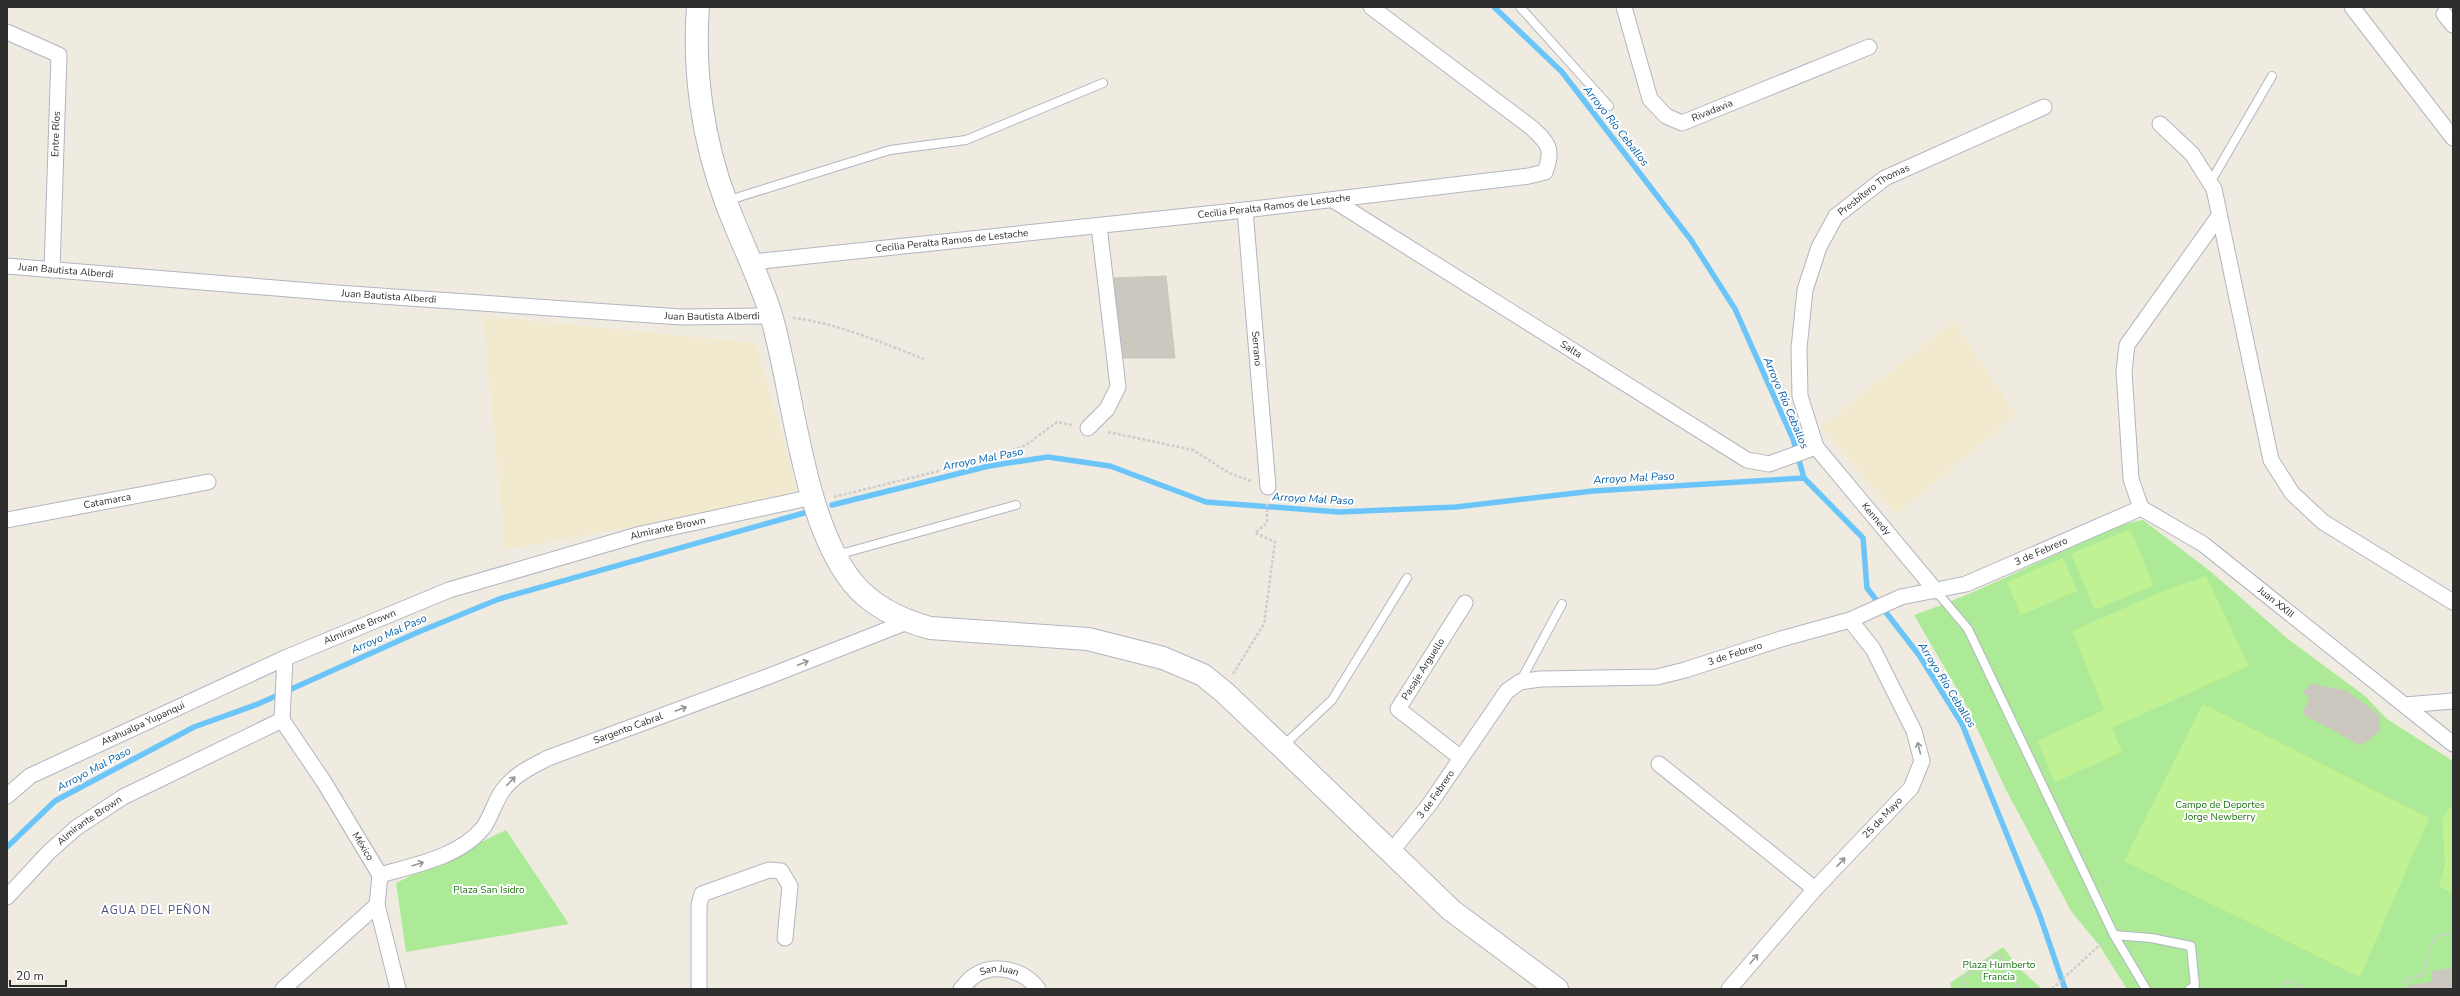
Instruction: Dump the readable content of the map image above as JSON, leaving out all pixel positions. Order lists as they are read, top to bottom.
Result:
{
  "streets": {
    "street": [
      "Rivadavia",
      "Entre Ríos",
      "Presbítero Thomas",
      "Cecilia Peralta Ramos de Lestache",
      "Juan Bautista Alberdi",
      "Serrano",
      "Salta",
      "Catamarca",
      "Kennedy",
      "Almirante Brown",
      "3 de Febrero",
      "Juan XXIII",
      "Pasaje Arguello",
      "Atahualpa Yupanqui",
      "Sargento Cabral",
      "25 de Mayo",
      "México",
      "San Juan"
    ]
  },
  "crossings": [
    ["Entre Ríos", "Juan Bautista Alberdi"],
    ["Presbítero Thomas", "Salta"],
    ["Presbítero Thomas", "Kennedy"],
    ["Cecilia Peralta Ramos de Lestache", "Serrano"],
    ["Cecilia Peralta Ramos de Lestache", "Salta"],
    ["Salta", "Kennedy"],
    ["Kennedy", "3 de Febrero"],
    ["Almirante Brown", "Atahualpa Yupanqui"],
    ["Almirante Brown", "México"],
    ["3 de Febrero", "Juan XXIII"],
    ["3 de Febrero", "Pasaje Arguello"],
    ["3 de Febrero", "25 de Mayo"],
    ["Sargento Cabral", "México"]
  ],
  "one_way": ["Sargento Cabral", "25 de Mayo"],
  "districts": ["AGUA DEL PEÑON"],
  "water": ["Arroyo Río Ceballos", "Arroyo Mal Paso"],
  "parks": ["Campo de Deportes Jorge Newberry", "Plaza San Isidro", "Plaza Humberto Francia"],
  "scale_bar": "20 m"
}
